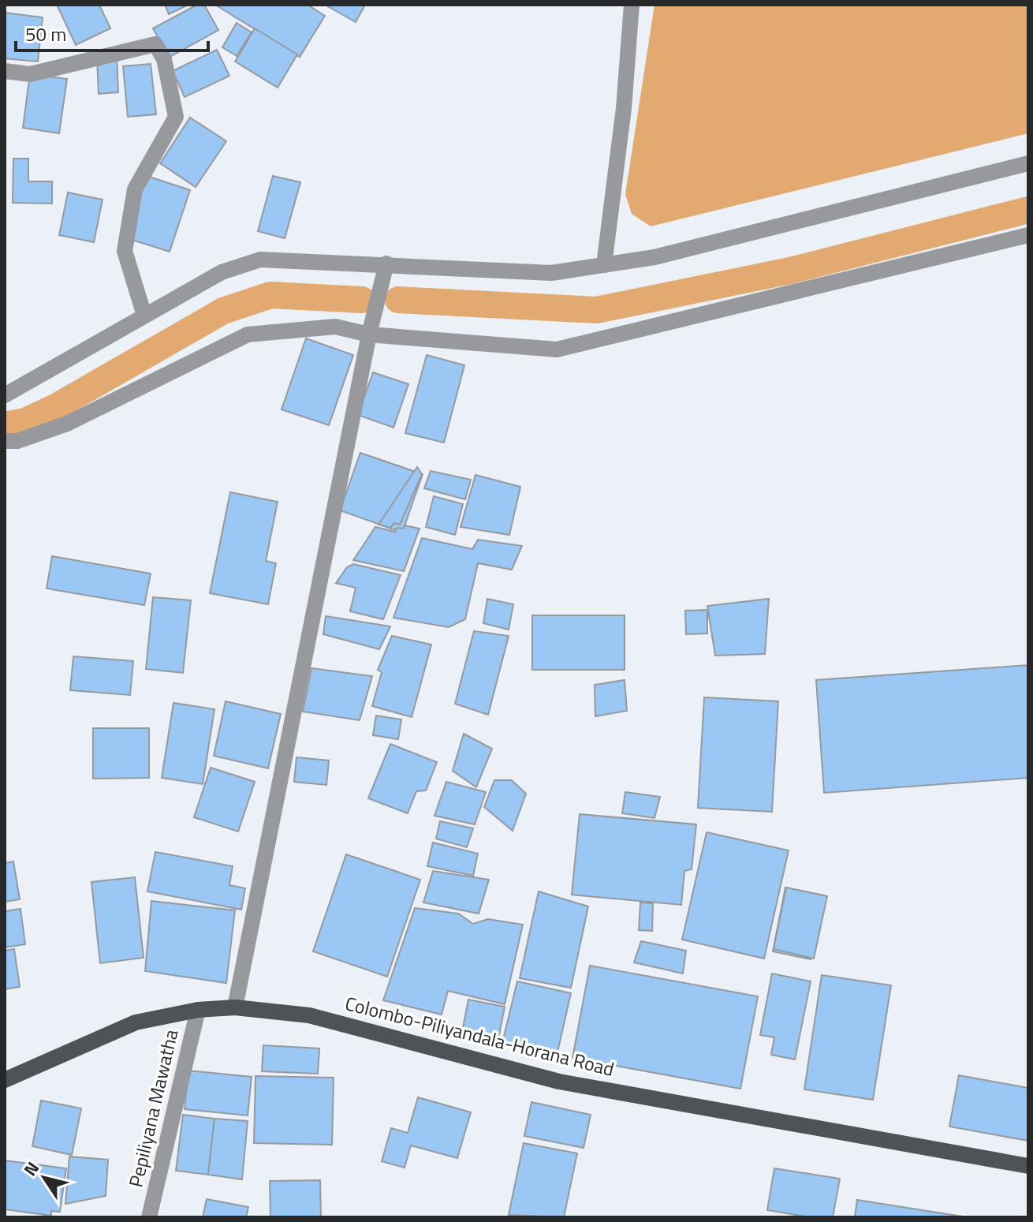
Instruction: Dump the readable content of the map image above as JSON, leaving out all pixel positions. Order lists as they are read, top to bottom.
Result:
{
  "streets": {
    "main road": ["Colombo-Piliyandala-Horana Road"],
    "street": ["Pepiliyana Mawatha"]
  },
  "crossings": [
    ["Colombo-Piliyandala-Horana Road", "Pepiliyana Mawatha"]
  ],
  "scale_bar": "50 m",
  "north": "top left"
}
